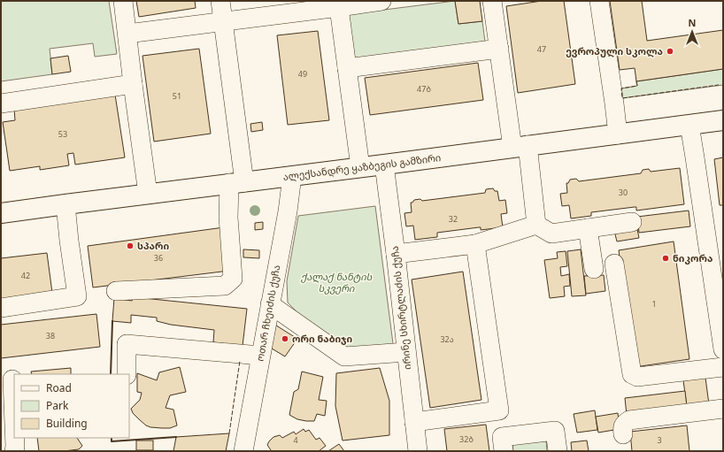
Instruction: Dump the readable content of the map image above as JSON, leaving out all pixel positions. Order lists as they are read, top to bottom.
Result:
{
  "streets": {
    "main road": ["ალექსანდრე ყაზბეგის გამზირი"],
    "street": ["ირინე სხირტლაძის ქუჩა", "ოთარ ჩხეიძის ქუჩა"]
  },
  "crossings": [
    ["ალექსანდრე ყაზბეგის გამზირი", "ირინე სხირტლაძის ქუჩა"],
    ["ალექსანდრე ყაზბეგის გამზირი", "ოთარ ჩხეიძის ქუჩა"]
  ],
  "parks": ["ქალაქ ნანტის სკვერი"],
  "places": [
    "ევროპული სკოლა",
    "სპარი",
    "ნიკორა",
    "ორი ნაბიჯი"
  ],
  "house_numbers": [
    "47",
    "49",
    "47ბ",
    "51",
    "53",
    "30",
    "32",
    "36",
    "42",
    "1",
    "38",
    "32ა",
    "32ბ",
    "4",
    "3"
  ],
  "legend": ["Road", "Park", "Building"],
  "north": "top"
}
